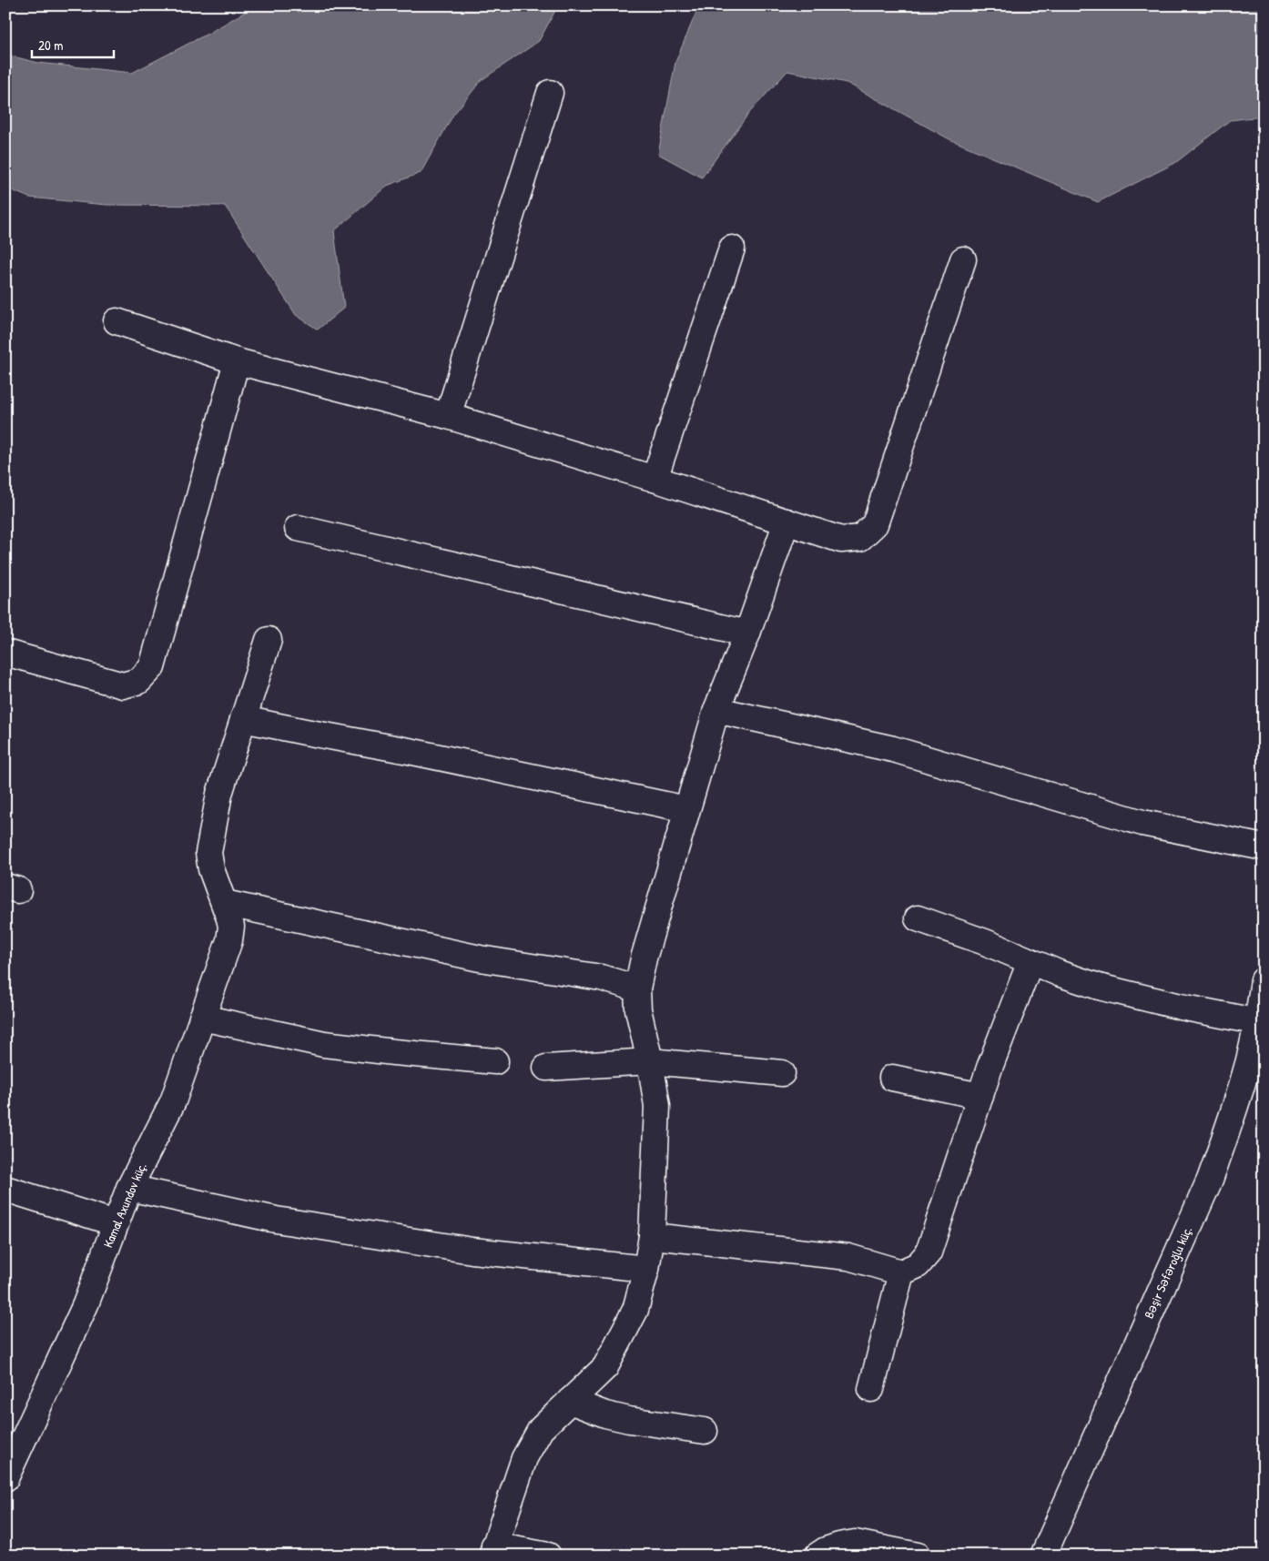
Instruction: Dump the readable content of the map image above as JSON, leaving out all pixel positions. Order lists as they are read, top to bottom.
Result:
{
  "streets": {
    "street": ["Kamal Axundov küç.", "Bəşir Səfəroğlu küç."]
  },
  "scale_bar": "20 m"
}
